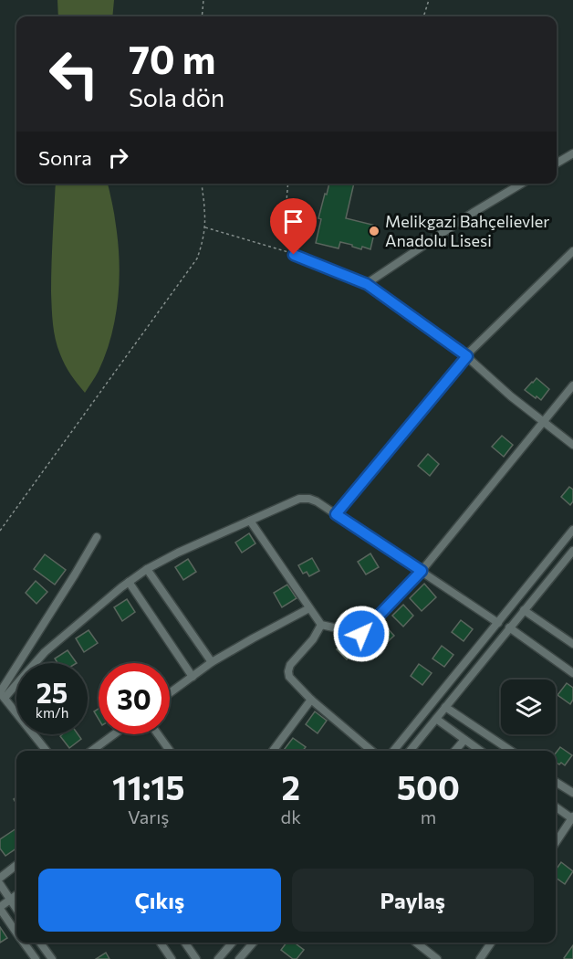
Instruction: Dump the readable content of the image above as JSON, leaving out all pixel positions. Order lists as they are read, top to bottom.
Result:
{
  "places": ["Melikgazi Bahçelievler Anadolu Lisesi"],
  "page": {
    "turn": ["70 m", "Sola dön"],
    "then": "Sonra",
    "speed": "25 km/h",
    "limit": "30",
    "eta": [
      "11:15",
      "Varış",
      "2",
      "dk",
      "500",
      "m"
    ],
    "buttons": ["Çıkış", "Paylaş"]
  }
}
